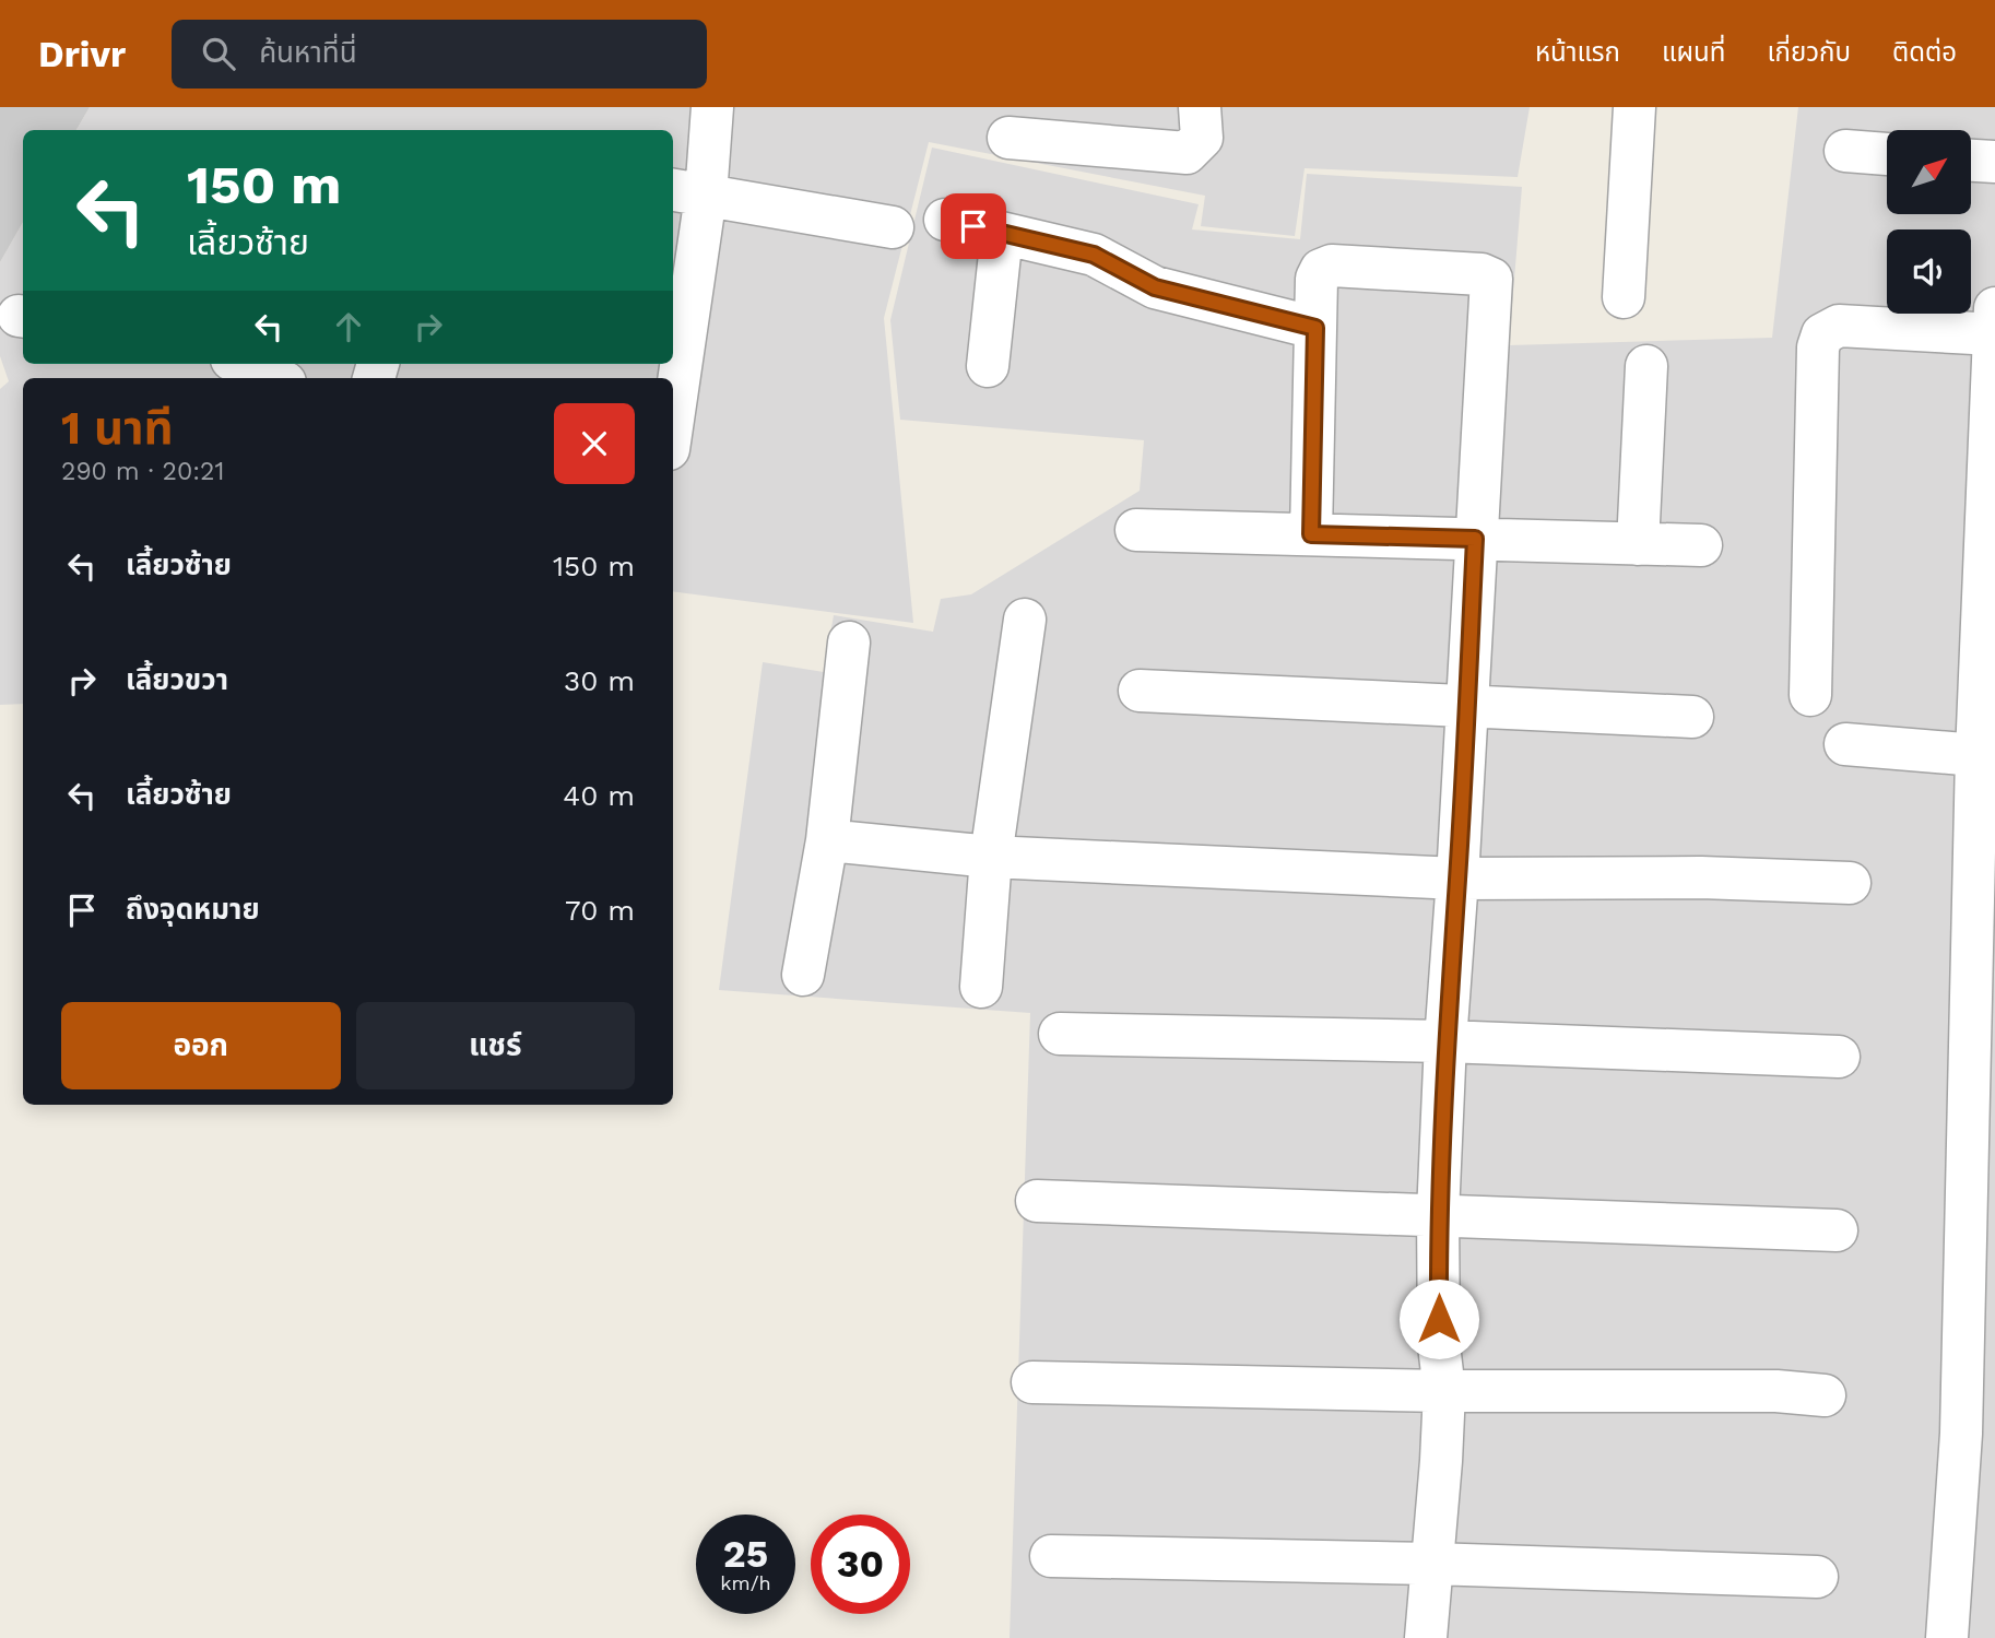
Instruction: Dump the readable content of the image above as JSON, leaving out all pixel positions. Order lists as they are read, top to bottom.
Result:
{
  "north": "top right",
  "page": {
    "header": "Drivr",
    "search": "ค้นหาที่นี่",
    "nav": [
      "หน้าแรก",
      "แผนที่",
      "เกี่ยวกับ",
      "ติดต่อ"
    ],
    "turn": ["150 m", "เลี้ยวซ้าย"],
    "heading": ["1 นาที", "290 m · 20:21"],
    "list": [
      {
        "name": "เลี้ยวซ้าย",
        "value": "150 m"
      },
      {
        "name": "เลี้ยวขวา",
        "value": "30 m"
      },
      {
        "name": "เลี้ยวซ้าย",
        "value": "40 m"
      },
      {
        "name": "ถึงจุดหมาย",
        "value": "70 m"
      }
    ],
    "buttons": ["ออก", "แชร์"],
    "speed": "25 km/h",
    "limit": "30"
  }
}
